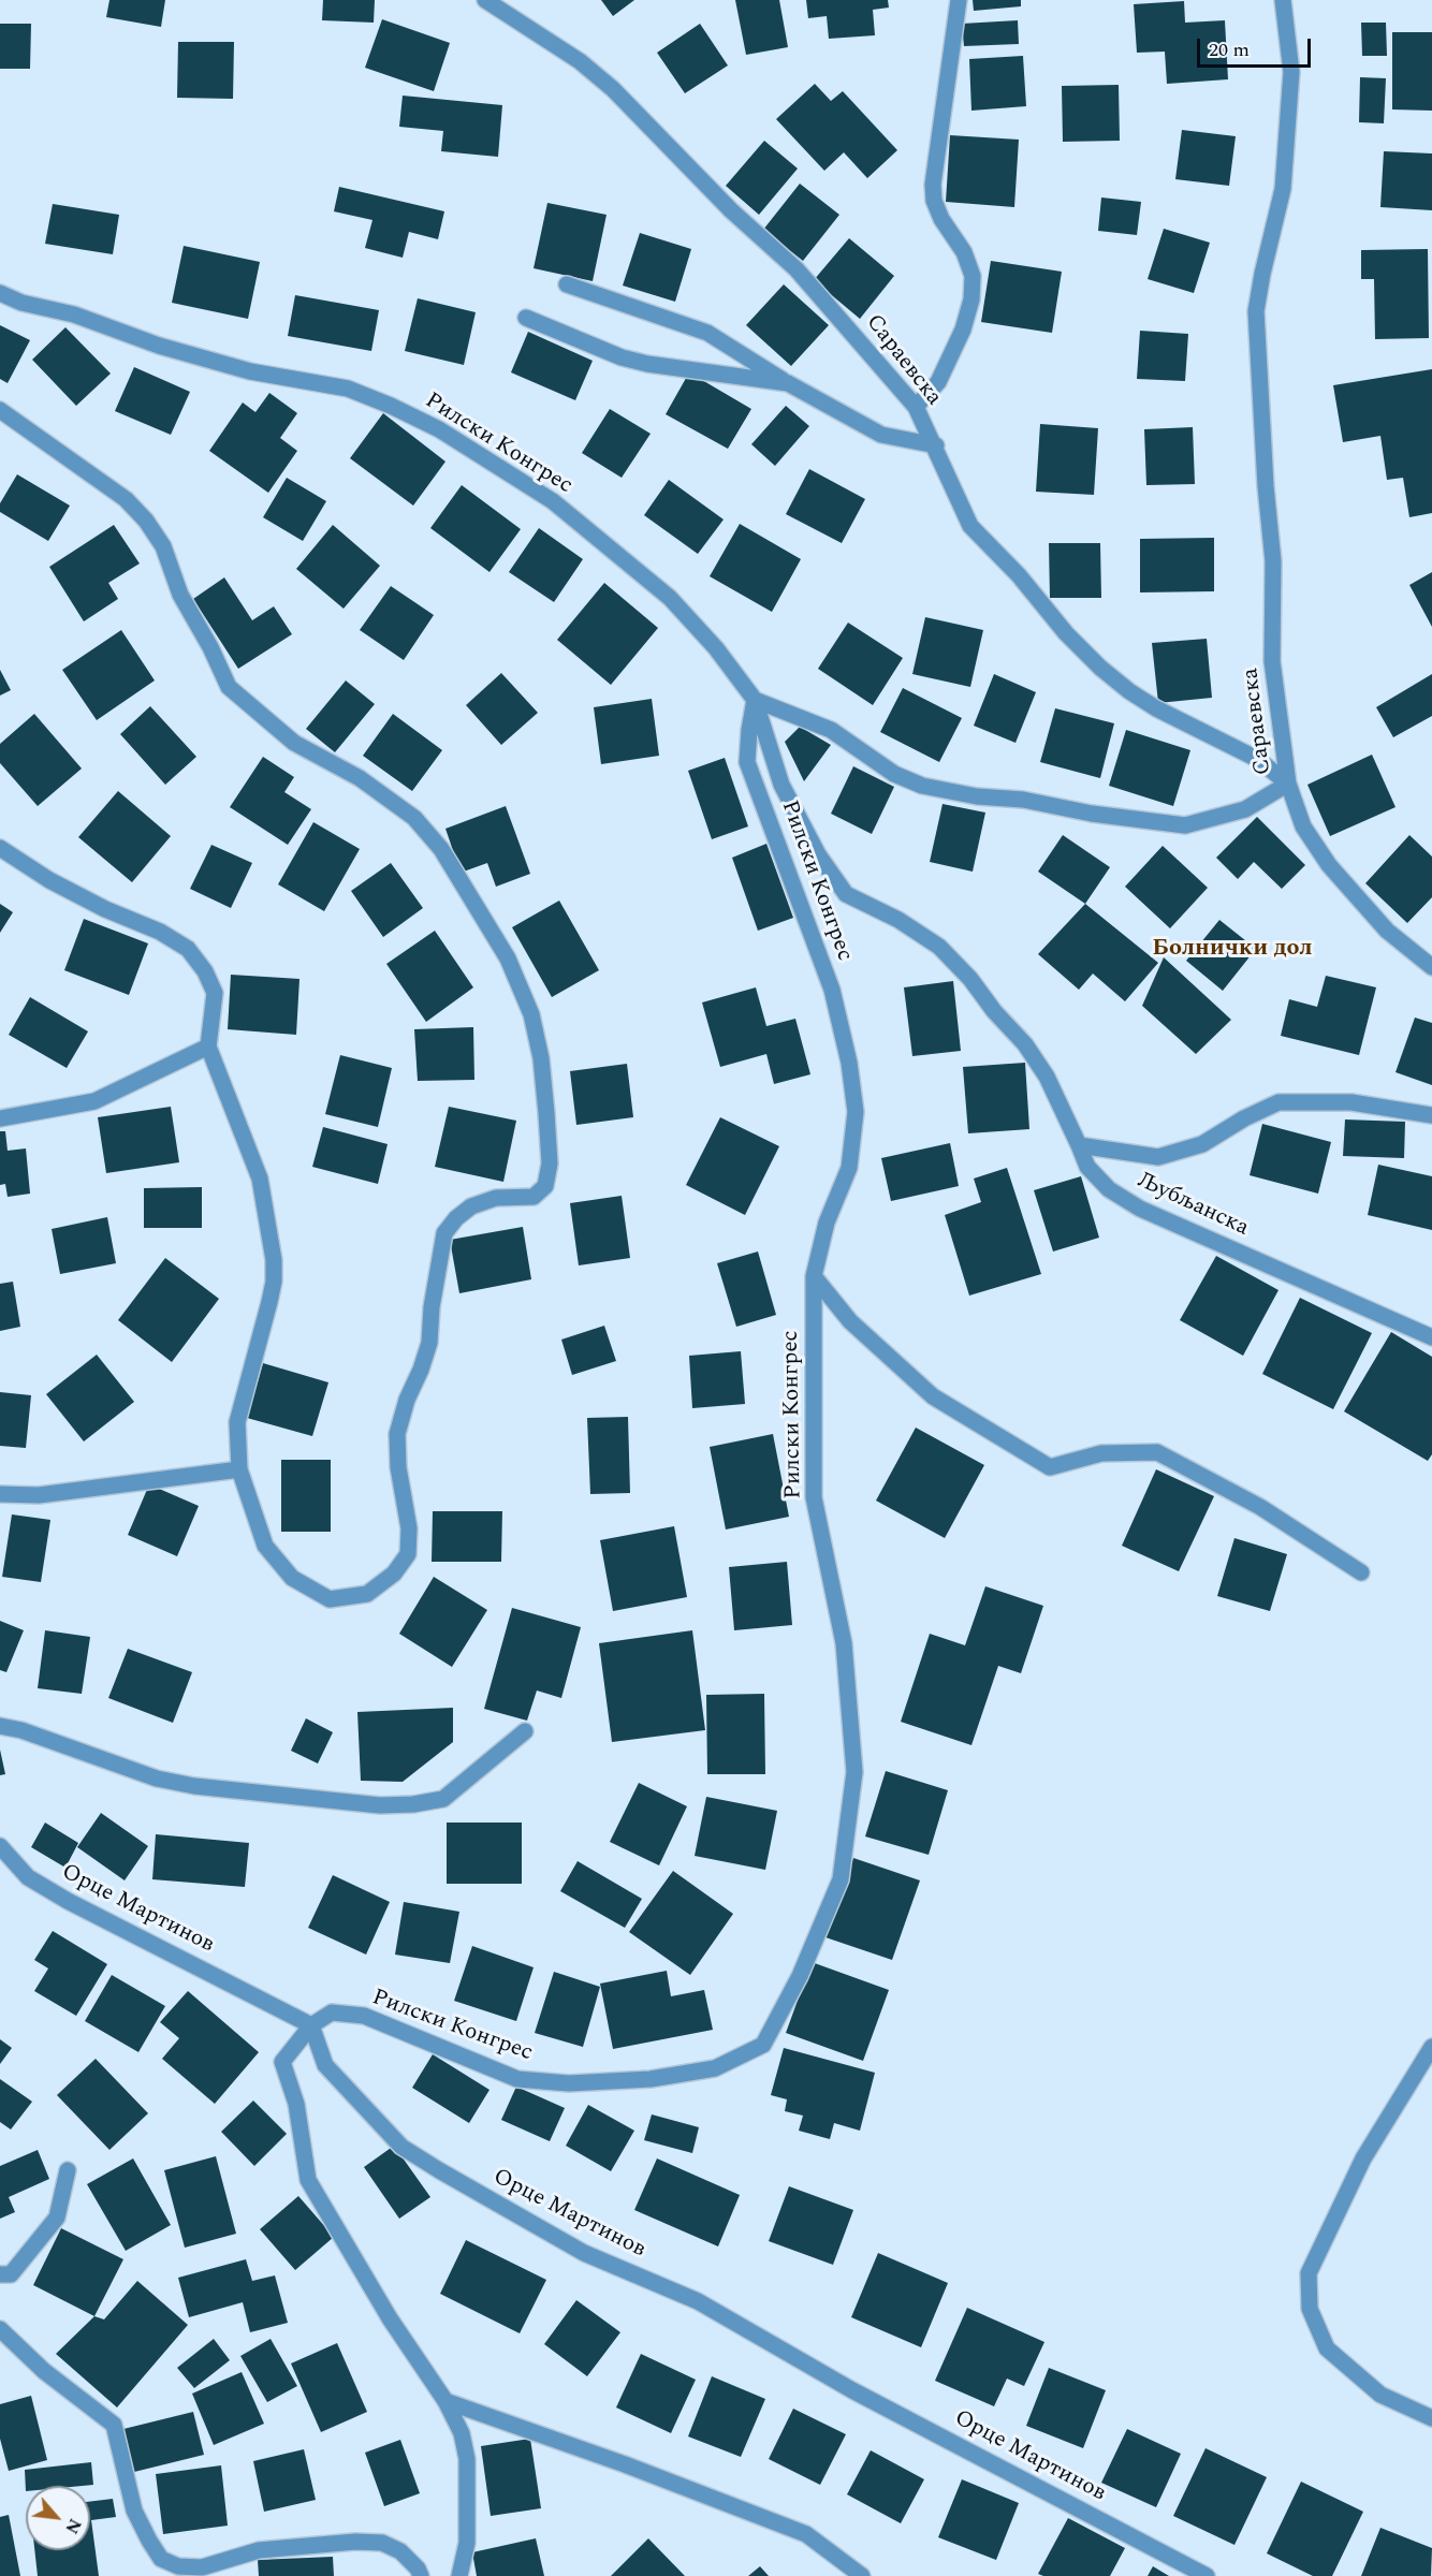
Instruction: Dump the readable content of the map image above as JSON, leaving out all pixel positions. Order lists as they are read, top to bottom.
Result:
{
  "streets": {
    "street": [
      "Сараевска",
      "Рилски Конгрес",
      "Љубљанска",
      "Орце Мартинов"
    ]
  },
  "crossings": [
    ["Рилски Конгрес", "Орце Мартинов"]
  ],
  "districts": ["Болнички дол"],
  "scale_bar": "20 m",
  "north": "bottom right"
}
